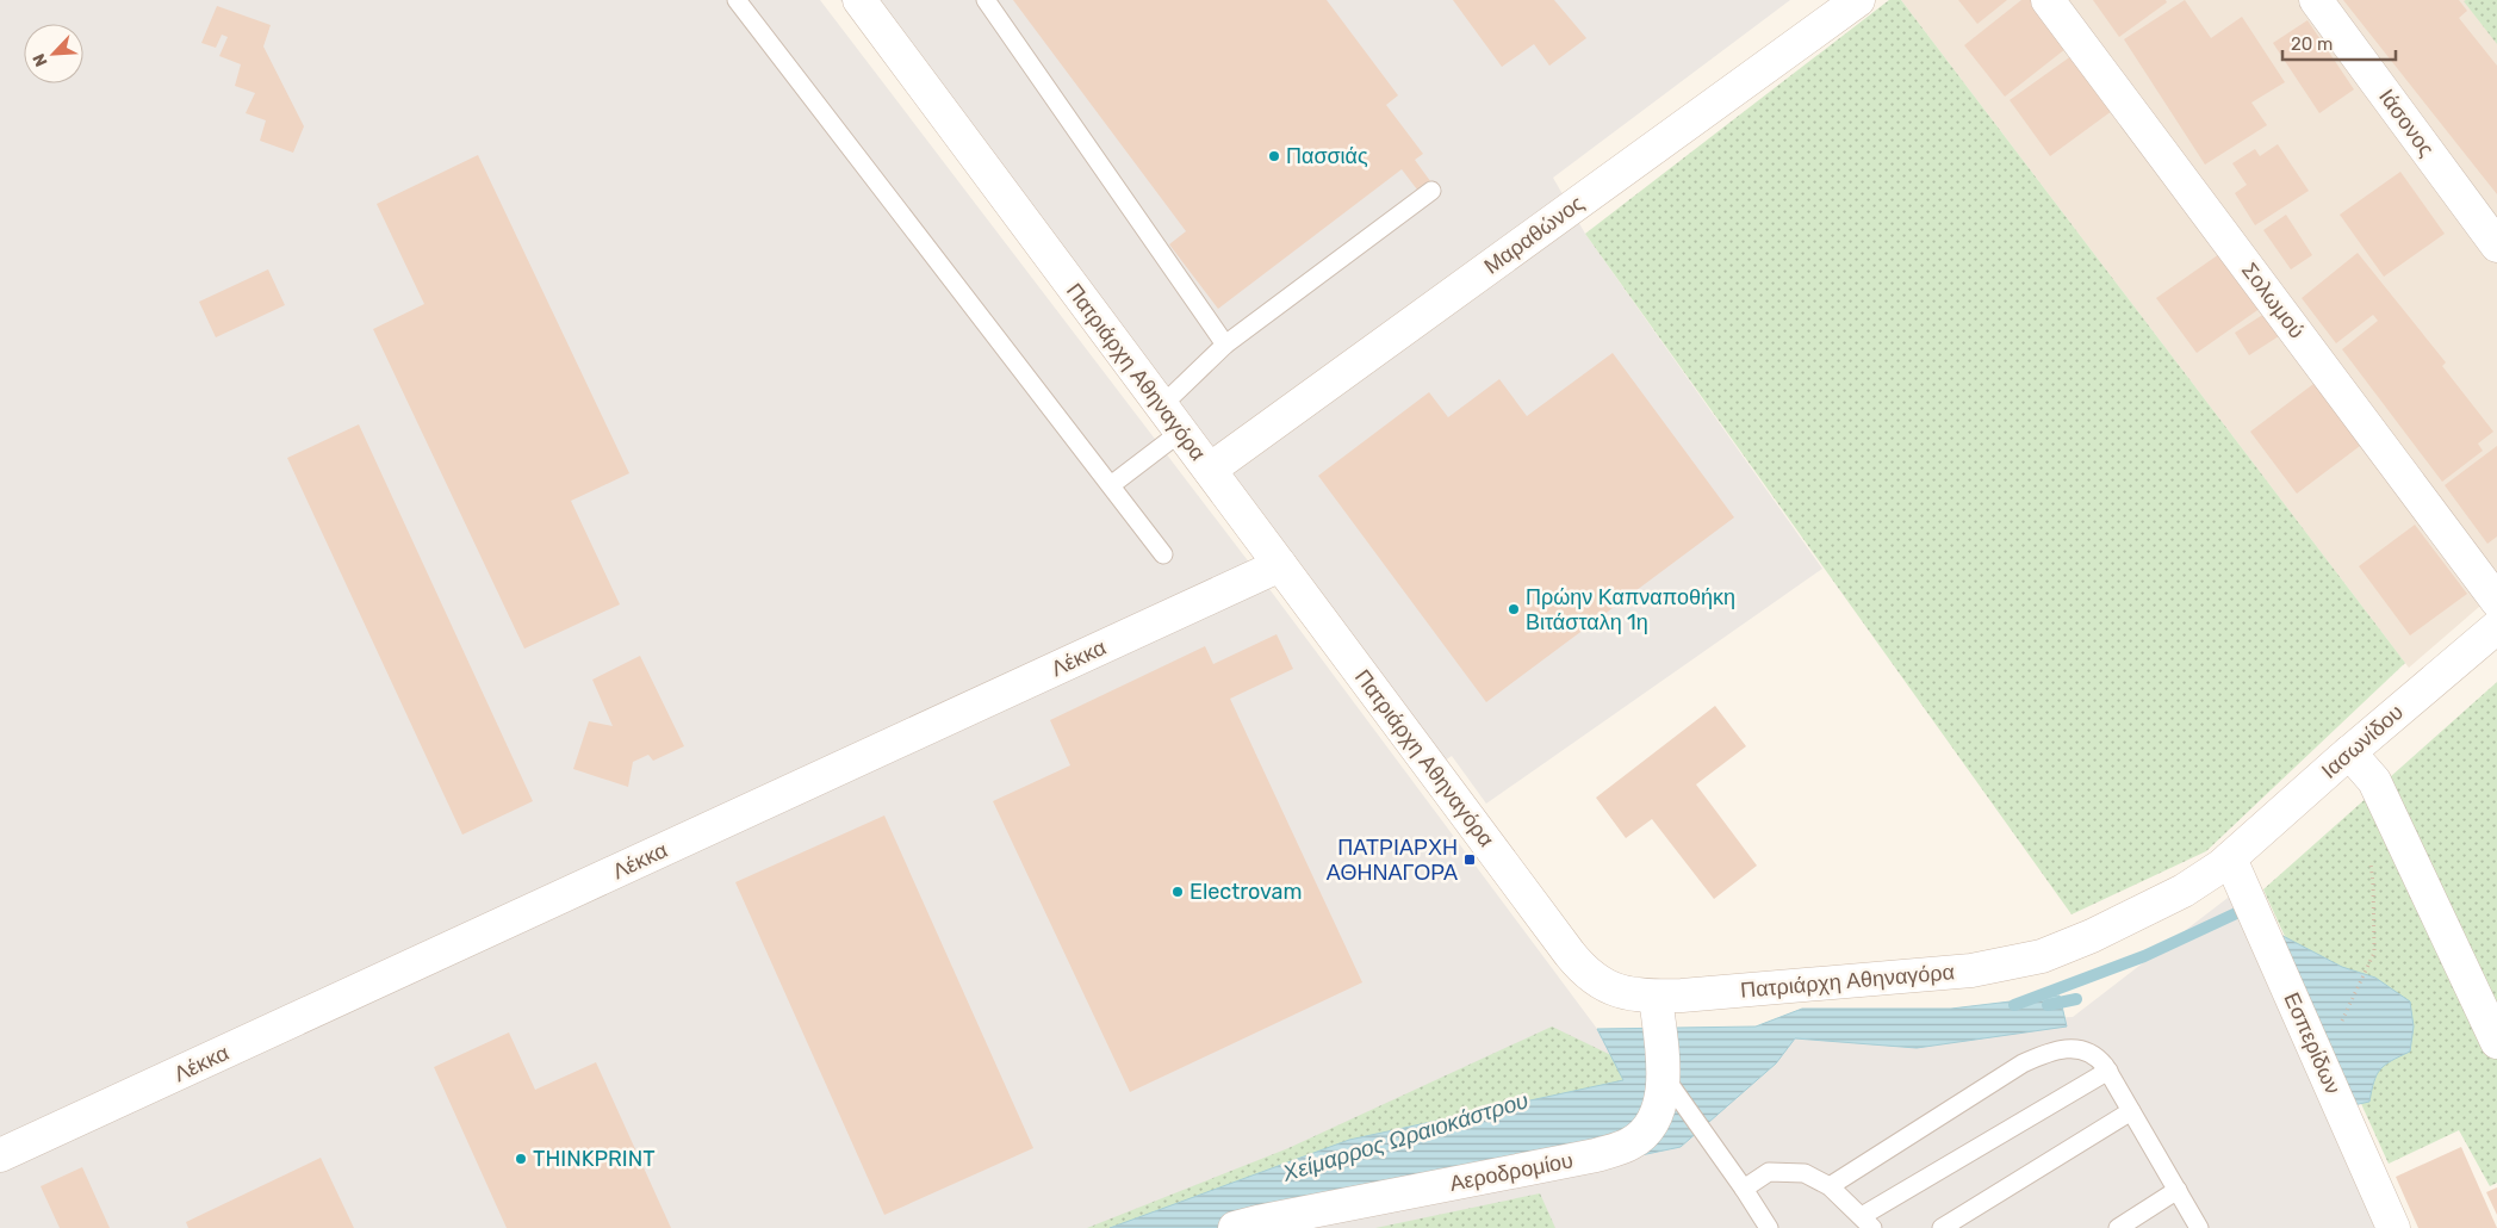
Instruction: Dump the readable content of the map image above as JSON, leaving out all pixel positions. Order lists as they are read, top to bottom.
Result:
{
  "streets": {
    "street": [
      "Ιάσονος",
      "Μαραθώνος",
      "Σολωμού",
      "Πατριάρχη Αθηναγόρα",
      "Λέκκα",
      "Ιασωνίδου",
      "Εσπερίδων",
      "Αεροδρομίου"
    ]
  },
  "crossings": [
    ["Μαραθώνος", "Πατριάρχη Αθηναγόρα"],
    ["Πατριάρχη Αθηναγόρα", "Λέκκα"],
    ["Πατριάρχη Αθηναγόρα", "Ιασωνίδου"],
    ["Πατριάρχη Αθηναγόρα", "Εσπερίδων"],
    ["Πατριάρχη Αθηναγόρα", "Αεροδρομίου"],
    ["Ιασωνίδου", "Εσπερίδων"]
  ],
  "water": ["Χείμαρρος Ωραιοκάστρου"],
  "places": {
    "other": [
      "Πασσιάς",
      "Πρώην Καπναποθήκη Βιτάσταλη 1η",
      "Electrovam",
      "THINKPRINT"
    ],
    "transit": ["ΠΑΤΡΙΑΡΧΗ ΑΘΗΝΑΓΟΡΑ"]
  },
  "scale_bar": "20 m",
  "north": "bottom left"
}
